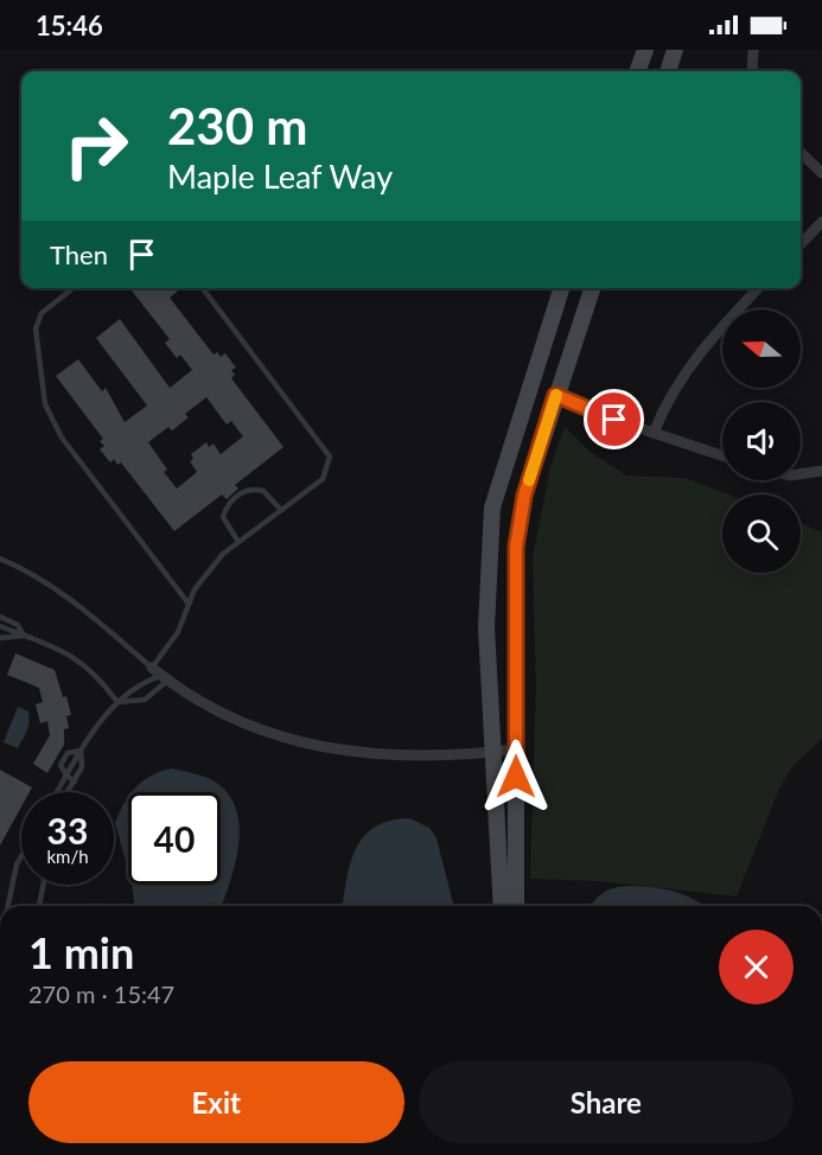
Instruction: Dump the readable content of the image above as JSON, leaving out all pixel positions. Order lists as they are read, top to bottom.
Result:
{
  "north": "left",
  "page": {
    "status": "15:46",
    "turn": ["230 m", "Maple Leaf Way"],
    "then": "Then",
    "speed": "33 km/h",
    "limit": "40",
    "heading": ["1 min", "270 m · 15:47"],
    "buttons": ["Exit", "Share"]
  }
}
